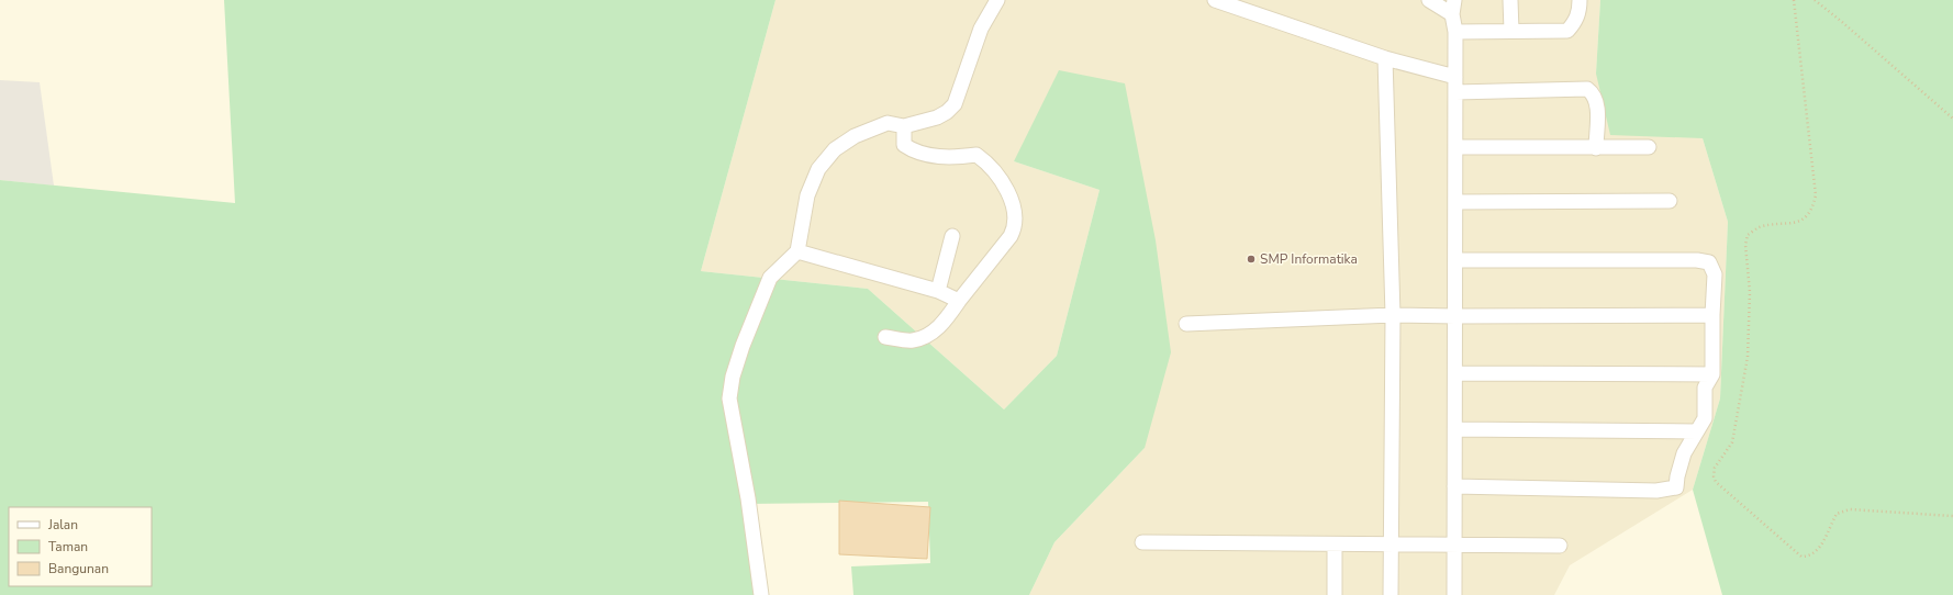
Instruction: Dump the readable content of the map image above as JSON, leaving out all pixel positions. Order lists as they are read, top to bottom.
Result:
{
  "places": ["SMP Informatika"],
  "legend": ["Jalan", "Taman", "Bangunan"]
}
